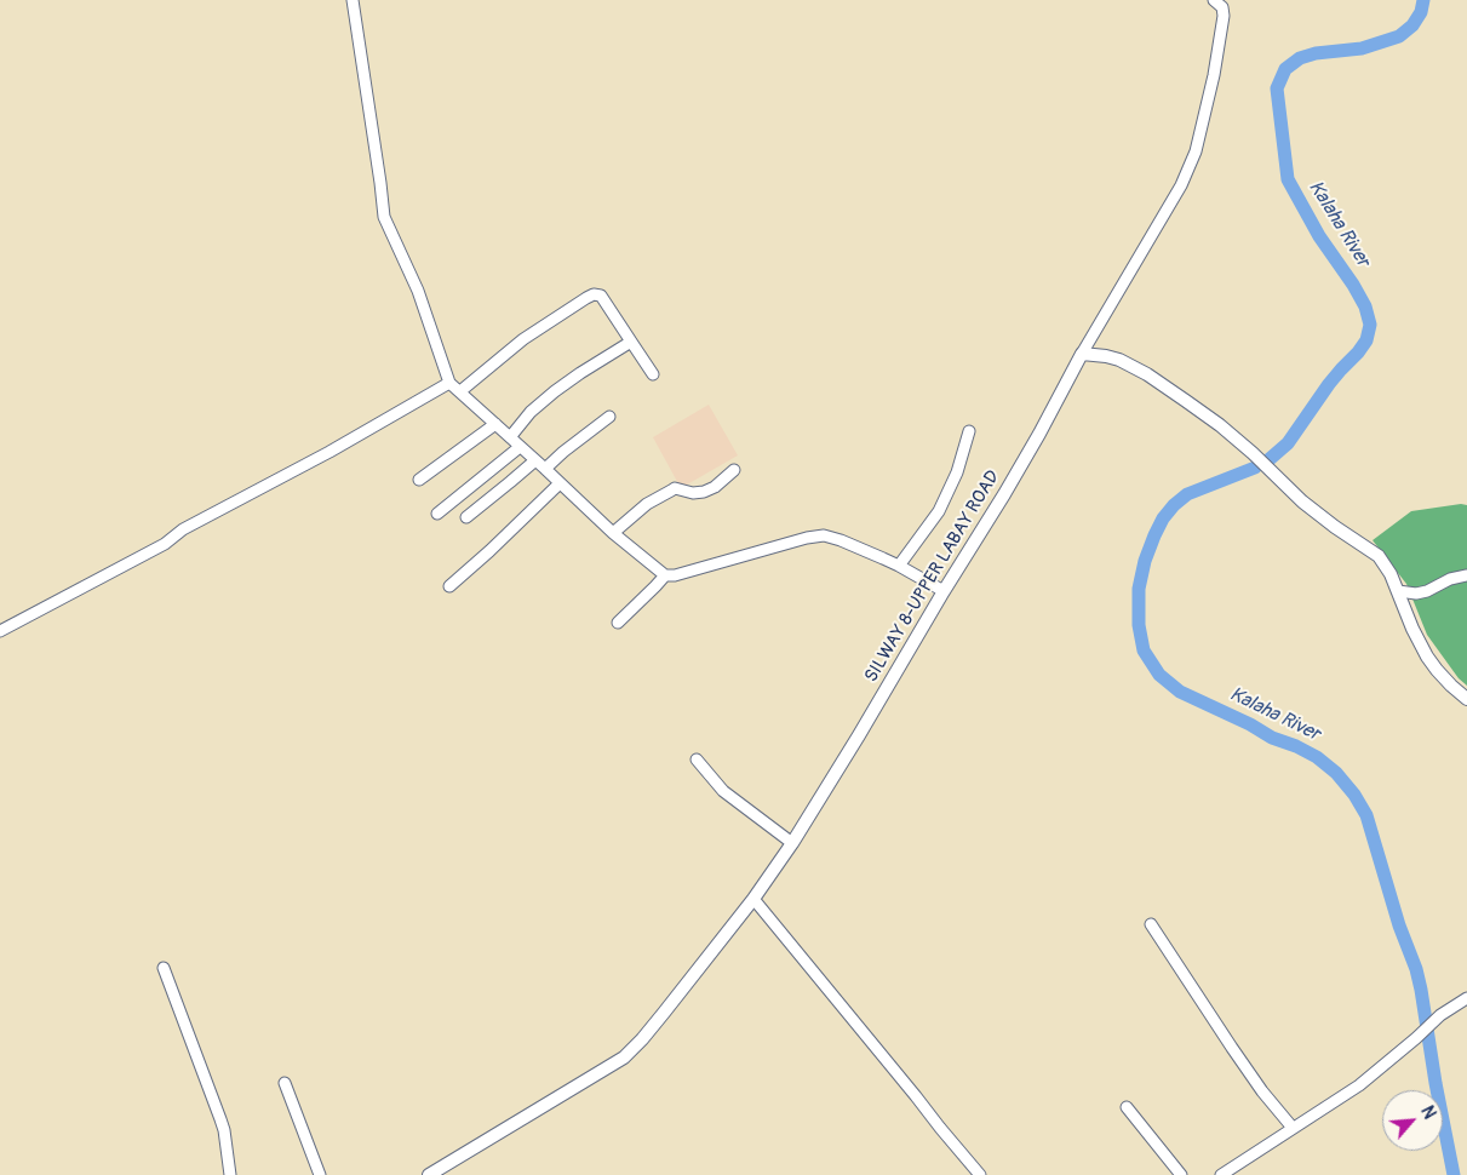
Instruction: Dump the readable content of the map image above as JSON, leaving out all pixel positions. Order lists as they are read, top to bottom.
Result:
{
  "streets": {
    "main road": ["SILWAY 8-UPPER LABAY ROAD"]
  },
  "water": ["Kalaha River"],
  "north": "top right"
}
